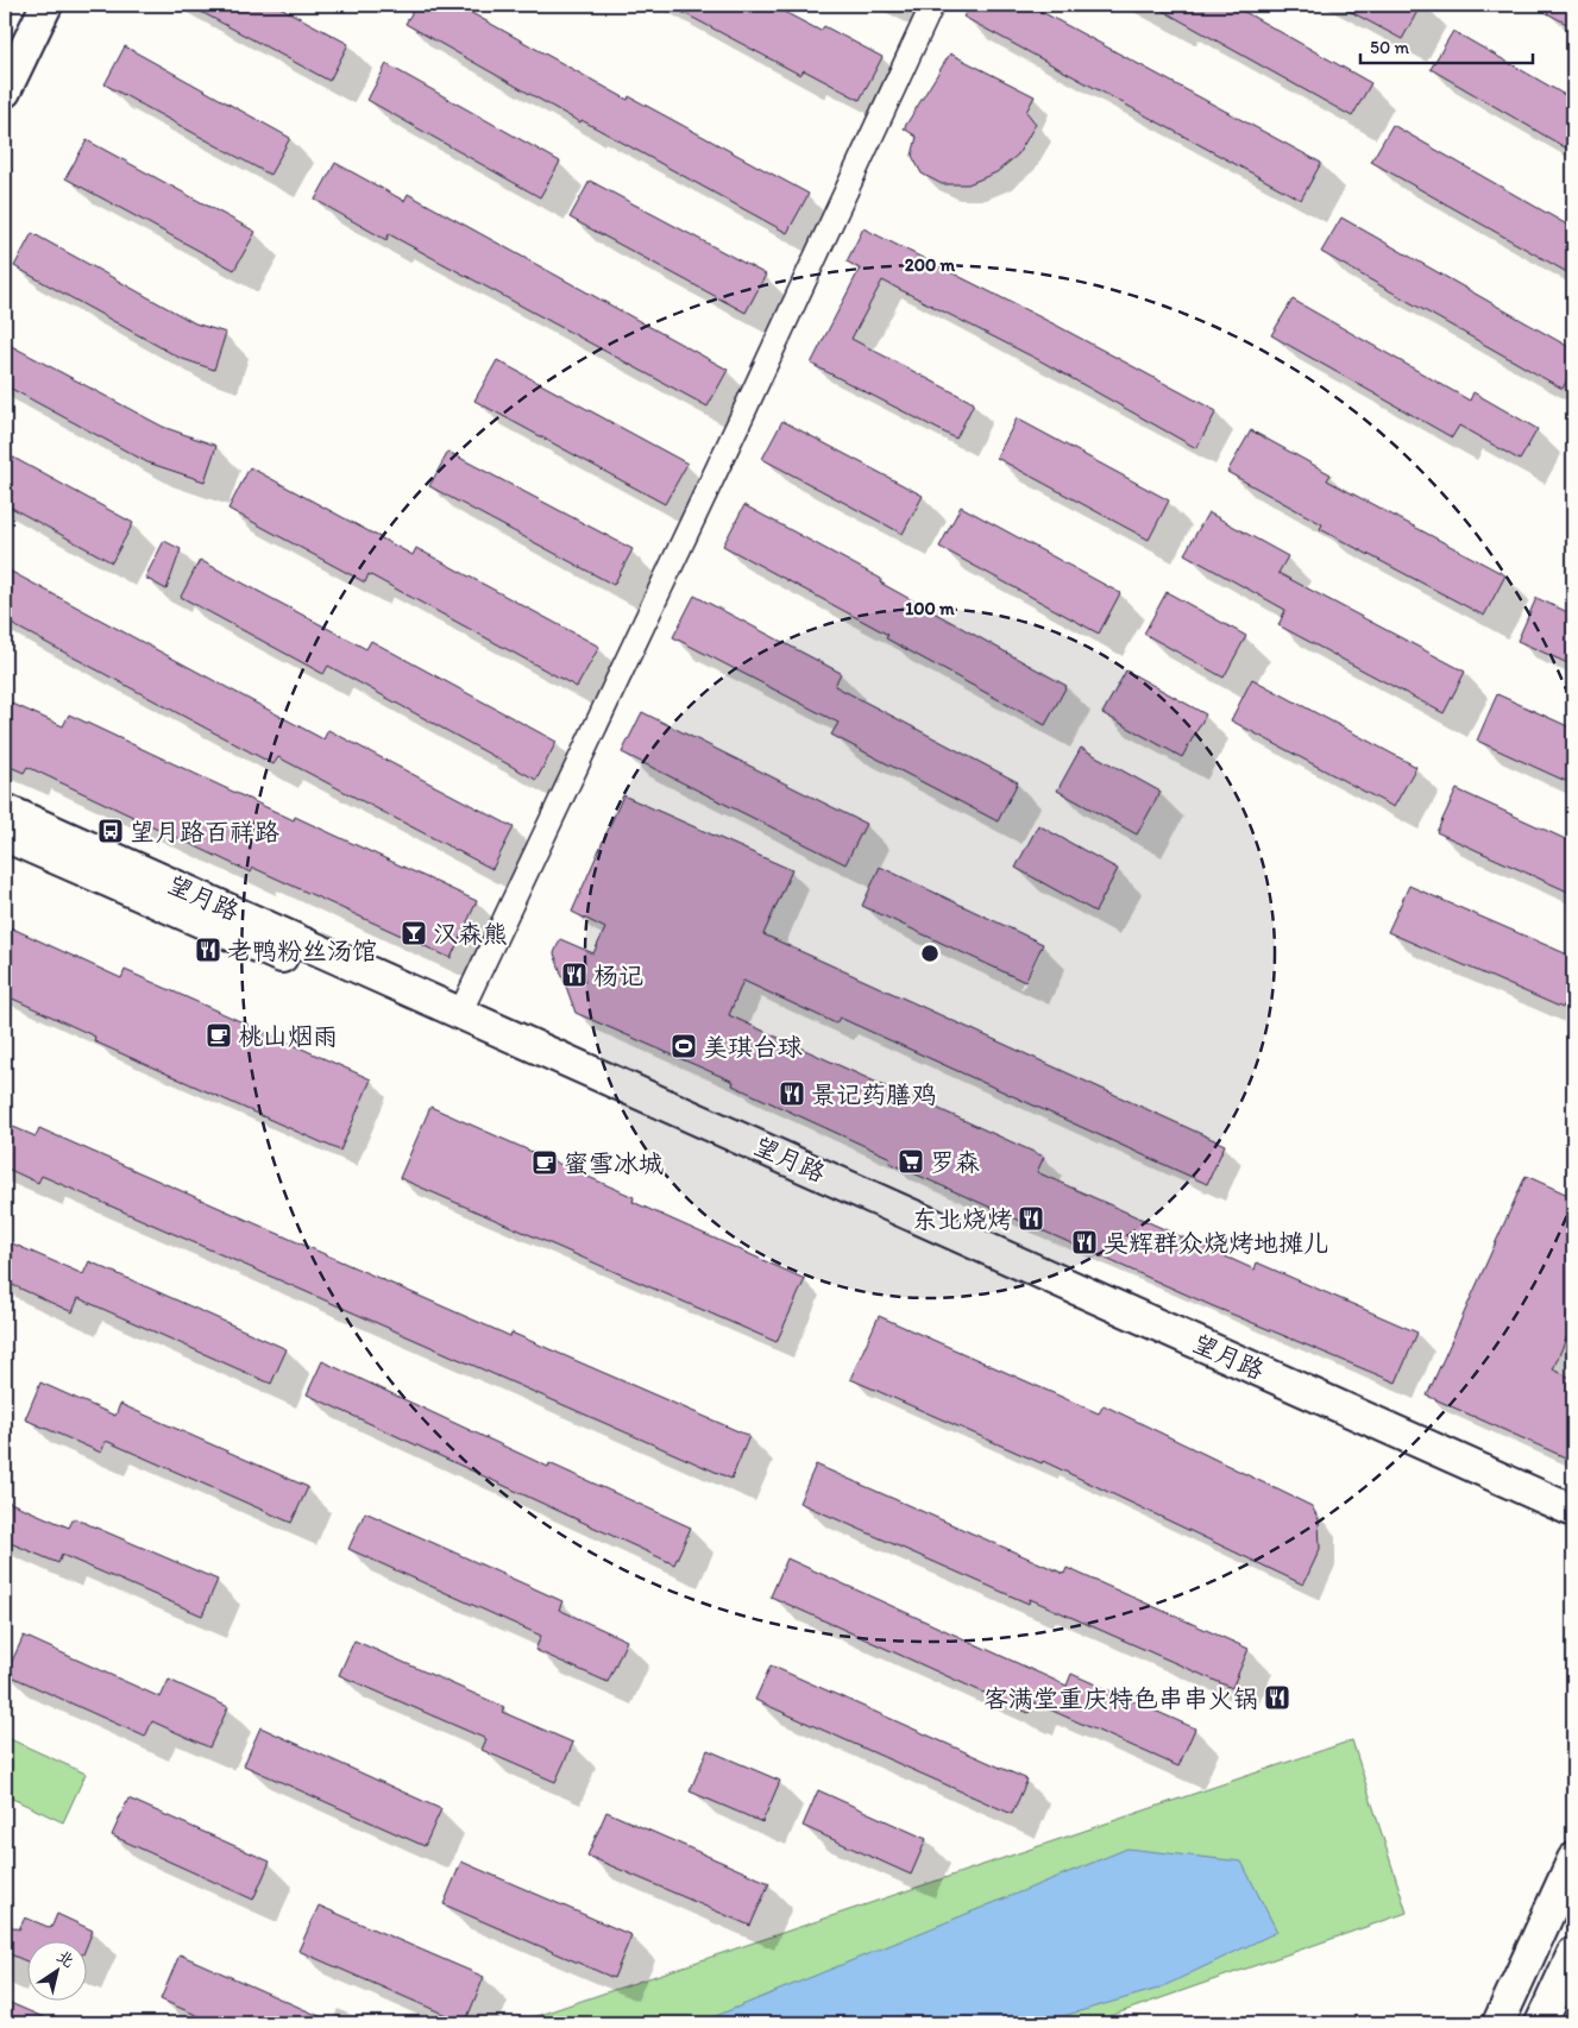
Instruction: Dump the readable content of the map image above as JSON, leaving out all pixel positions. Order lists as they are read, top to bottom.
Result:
{
  "streets": {
    "street": ["望月路"]
  },
  "places": {
    "bus stop": ["望月路百祥路"],
    "bar": ["汉森熊"],
    "restaurant": [
      "老鸭粉丝汤馆",
      "杨记",
      "景记药膳鸡",
      "东北烧烤",
      "吴辉群众烧烤地摊儿",
      "客满堂重庆特色串串火锅"
    ],
    "cafe": ["桃山烟雨", "蜜雪冰城"],
    "sports": ["美琪台球"],
    "supermarket": ["罗森"]
  },
  "scale_bar": "50 m",
  "north": "top right",
  "rings": ["200 m", "100 m"]
}
